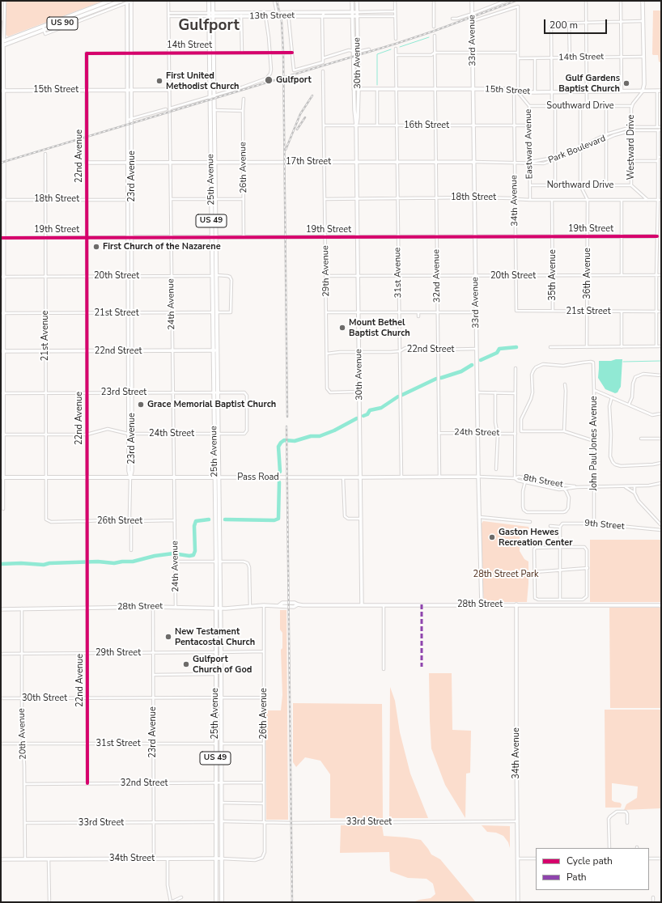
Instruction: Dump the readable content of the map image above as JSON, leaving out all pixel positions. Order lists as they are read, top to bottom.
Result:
{
  "streets": {
    "main road": [
      "US 90",
      "25th Avenue",
      "US 49",
      "Pass Road"
    ],
    "street": [
      "13th Street",
      "33rd Avenue",
      "14th Street",
      "30th Avenue",
      "15th Street",
      "Southward Drive",
      "16th Street",
      "Eastward Avenue",
      "Westward Drive",
      "Park Boulevard",
      "22nd Avenue",
      "17th Street",
      "26th Avenue",
      "23rd Avenue",
      "Northward Drive",
      "18th Street",
      "34th Avenue",
      "19th Street",
      "29th Avenue",
      "31st Avenue",
      "36th Avenue",
      "35th Avenue",
      "20th Street",
      "32nd Avenue",
      "24th Avenue",
      "21st Street",
      "21st Avenue",
      "22nd Street",
      "23rd Street",
      "24th Street",
      "John Paul Jones Avenue",
      "8th Street",
      "26th Street",
      "9th Street",
      "28th Street",
      "29th Street",
      "30th Street",
      "20th Avenue",
      "31st Street",
      "32nd Street",
      "33rd Street",
      "34th Street"
    ]
  },
  "crossings": [
    ["13th Street", "30th Avenue"],
    ["13th Street", "25th Avenue"],
    ["13th Street", "24th Avenue"],
    ["33rd Avenue", "15th Street"],
    ["33rd Avenue", "16th Street"],
    ["33rd Avenue", "17th Street"],
    ["33rd Avenue", "18th Street"],
    ["33rd Avenue", "19th Street"],
    ["33rd Avenue", "20th Street"],
    ["33rd Avenue", "22nd Street"],
    ["33rd Avenue", "24th Street"],
    ["33rd Avenue", "Pass Road"],
    ["33rd Avenue", "28th Street"],
    ["14th Street", "22nd Avenue"],
    ["14th Street", "23rd Avenue"],
    ["14th Street", "25th Avenue"],
    ["14th Street", "24th Avenue"],
    ["30th Avenue", "15th Street"],
    ["30th Avenue", "16th Street"],
    ["30th Avenue", "17th Street"],
    ["30th Avenue", "18th Street"],
    ["30th Avenue", "19th Street"],
    ["30th Avenue", "29th Avenue"],
    ["30th Avenue", "20th Street"],
    ["30th Avenue", "22nd Street"],
    ["30th Avenue", "Pass Road"],
    ["30th Avenue", "28th Street"],
    ["15th Street", "Eastward Avenue"],
    ["15th Street", "Westward Drive"],
    ["15th Street", "22nd Avenue"],
    ["15th Street", "23rd Avenue"],
    ["15th Street", "34th Avenue"],
    ["15th Street", "31st Avenue"],
    ["15th Street", "32nd Avenue"],
    ["15th Street", "24th Avenue"],
    ["Southward Drive", "Eastward Avenue"],
    ["Southward Drive", "Westward Drive"],
    ["16th Street", "Eastward Avenue"],
    ["16th Street", "34th Avenue"],
    ["16th Street", "29th Avenue"],
    ["16th Street", "31st Avenue"],
    ["16th Street", "32nd Avenue"],
    ["Eastward Avenue", "Park Boulevard"],
    ["Eastward Avenue", "17th Street"],
    ["Eastward Avenue", "Northward Drive"],
    ["Eastward Avenue", "18th Street"],
    ["Westward Drive", "Park Boulevard"],
    ["Westward Drive", "Northward Drive"],
    ["Westward Drive", "18th Street"],
    ["Park Boulevard", "17th Street"],
    ["22nd Avenue", "17th Street"],
    ["22nd Avenue", "18th Street"],
    ["22nd Avenue", "19th Street"],
    ["22nd Avenue", "20th Street"],
    ["22nd Avenue", "21st Street"],
    ["22nd Avenue", "22nd Street"],
    ["22nd Avenue", "23rd Street"],
    ["22nd Avenue", "24th Street"],
    ["22nd Avenue", "Pass Road"],
    ["22nd Avenue", "26th Street"],
    ["22nd Avenue", "28th Street"],
    ["22nd Avenue", "29th Street"],
    ["22nd Avenue", "30th Street"],
    ["22nd Avenue", "31st Street"],
    ["22nd Avenue", "32nd Street"],
    ["17th Street", "26th Avenue"],
    ["17th Street", "23rd Avenue"],
    ["17th Street", "25th Avenue"],
    ["17th Street", "34th Avenue"],
    ["17th Street", "29th Avenue"],
    ["17th Street", "31st Avenue"],
    ["17th Street", "32nd Avenue"],
    ["17th Street", "24th Avenue"],
    ["26th Avenue", "19th Street"],
    ["26th Avenue", "28th Street"],
    ["26th Avenue", "30th Street"],
    ["26th Avenue", "32nd Street"],
    ["26th Avenue", "33rd Street"],
    ["26th Avenue", "34th Street"],
    ["23rd Avenue", "18th Street"],
    ["23rd Avenue", "19th Street"],
    ["23rd Avenue", "20th Street"],
    ["23rd Avenue", "21st Street"],
    ["23rd Avenue", "22nd Street"],
    ["23rd Avenue", "23rd Street"],
    ["23rd Avenue", "24th Street"],
    ["23rd Avenue", "Pass Road"],
    ["23rd Avenue", "28th Street"],
    ["23rd Avenue", "29th Street"],
    ["23rd Avenue", "30th Street"],
    ["23rd Avenue", "31st Street"],
    ["23rd Avenue", "32nd Street"],
    ["23rd Avenue", "33rd Street"],
    ["23rd Avenue", "34th Street"],
    ["25th Avenue", "19th Street"],
    ["25th Avenue", "20th Street"],
    ["25th Avenue", "21st Street"],
    ["25th Avenue", "22nd Street"],
    ["25th Avenue", "23rd Street"],
    ["25th Avenue", "24th Street"],
    ["25th Avenue", "Pass Road"],
    ["25th Avenue", "28th Street"],
    ["25th Avenue", "29th Street"],
    ["25th Avenue", "30th Street"],
    ["25th Avenue", "31st Street"],
    ["25th Avenue", "32nd Street"],
    ["25th Avenue", "33rd Street"],
    ["25th Avenue", "34th Street"],
    ["18th Street", "34th Avenue"],
    ["18th Street", "29th Avenue"],
    ["18th Street", "31st Avenue"],
    ["18th Street", "36th Avenue"],
    ["18th Street", "35th Avenue"],
    ["18th Street", "32nd Avenue"],
    ["18th Street", "21st Avenue"],
    ["34th Avenue", "19th Street"],
    ["34th Avenue", "20th Street"],
    ["34th Avenue", "21st Street"],
    ["34th Avenue", "28th Street"],
    ["34th Avenue", "33rd Street"],
    ["19th Street", "29th Avenue"],
    ["19th Street", "31st Avenue"],
    ["19th Street", "36th Avenue"],
    ["19th Street", "35th Avenue"],
    ["19th Street", "32nd Avenue"],
    ["19th Street", "24th Avenue"],
    ["19th Street", "21st Avenue"],
    ["29th Avenue", "20th Street"],
    ["29th Avenue", "22nd Street"],
    ["31st Avenue", "20th Street"],
    ["31st Avenue", "22nd Street"],
    ["31st Avenue", "Pass Road"],
    ["36th Avenue", "20th Street"],
    ["36th Avenue", "21st Street"],
    ["35th Avenue", "20th Street"],
    ["35th Avenue", "21st Street"],
    ["20th Street", "32nd Avenue"],
    ["20th Street", "24th Avenue"],
    ["20th Street", "21st Street"],
    ["20th Street", "21st Avenue"],
    ["32nd Avenue", "22nd Street"],
    ["32nd Avenue", "24th Street"],
    ["32nd Avenue", "Pass Road"],
    ["24th Avenue", "21st Street"],
    ["24th Avenue", "22nd Street"],
    ["24th Avenue", "23rd Street"],
    ["24th Avenue", "24th Street"],
    ["24th Avenue", "Pass Road"],
    ["24th Avenue", "26th Street"],
    ["24th Avenue", "28th Street"],
    ["21st Street", "21st Avenue"],
    ["21st Avenue", "22nd Street"],
    ["21st Avenue", "23rd Street"],
    ["21st Avenue", "24th Street"],
    ["21st Avenue", "Pass Road"],
    ["21st Avenue", "26th Street"],
    ["23rd Street", "24th Street"],
    ["John Paul Jones Avenue", "8th Street"],
    ["John Paul Jones Avenue", "9th Street"],
    ["Pass Road", "8th Street"],
    ["28th Street", "20th Avenue"],
    ["29th Street", "20th Avenue"],
    ["30th Street", "20th Avenue"],
    ["20th Avenue", "31st Street"],
    ["20th Avenue", "32nd Street"],
    ["20th Avenue", "33rd Street"],
    ["20th Avenue", "34th Street"]
  ],
  "districts": ["Gulfport"],
  "parks": ["28th Street Park"],
  "places": [
    "Gulfport",
    "First United Methodist Church",
    "Gulf Gardens Baptist Church",
    "First Church of the Nazarene",
    "Mount Bethel Baptist Church",
    "Grace Memorial Baptist Church",
    "Gaston Hewes Recreation Center",
    "New Testament Pentacostal Church",
    "Gulfport Church of God"
  ],
  "legend": ["Cycle path", "Path"],
  "scale_bar": "200 m"
}
